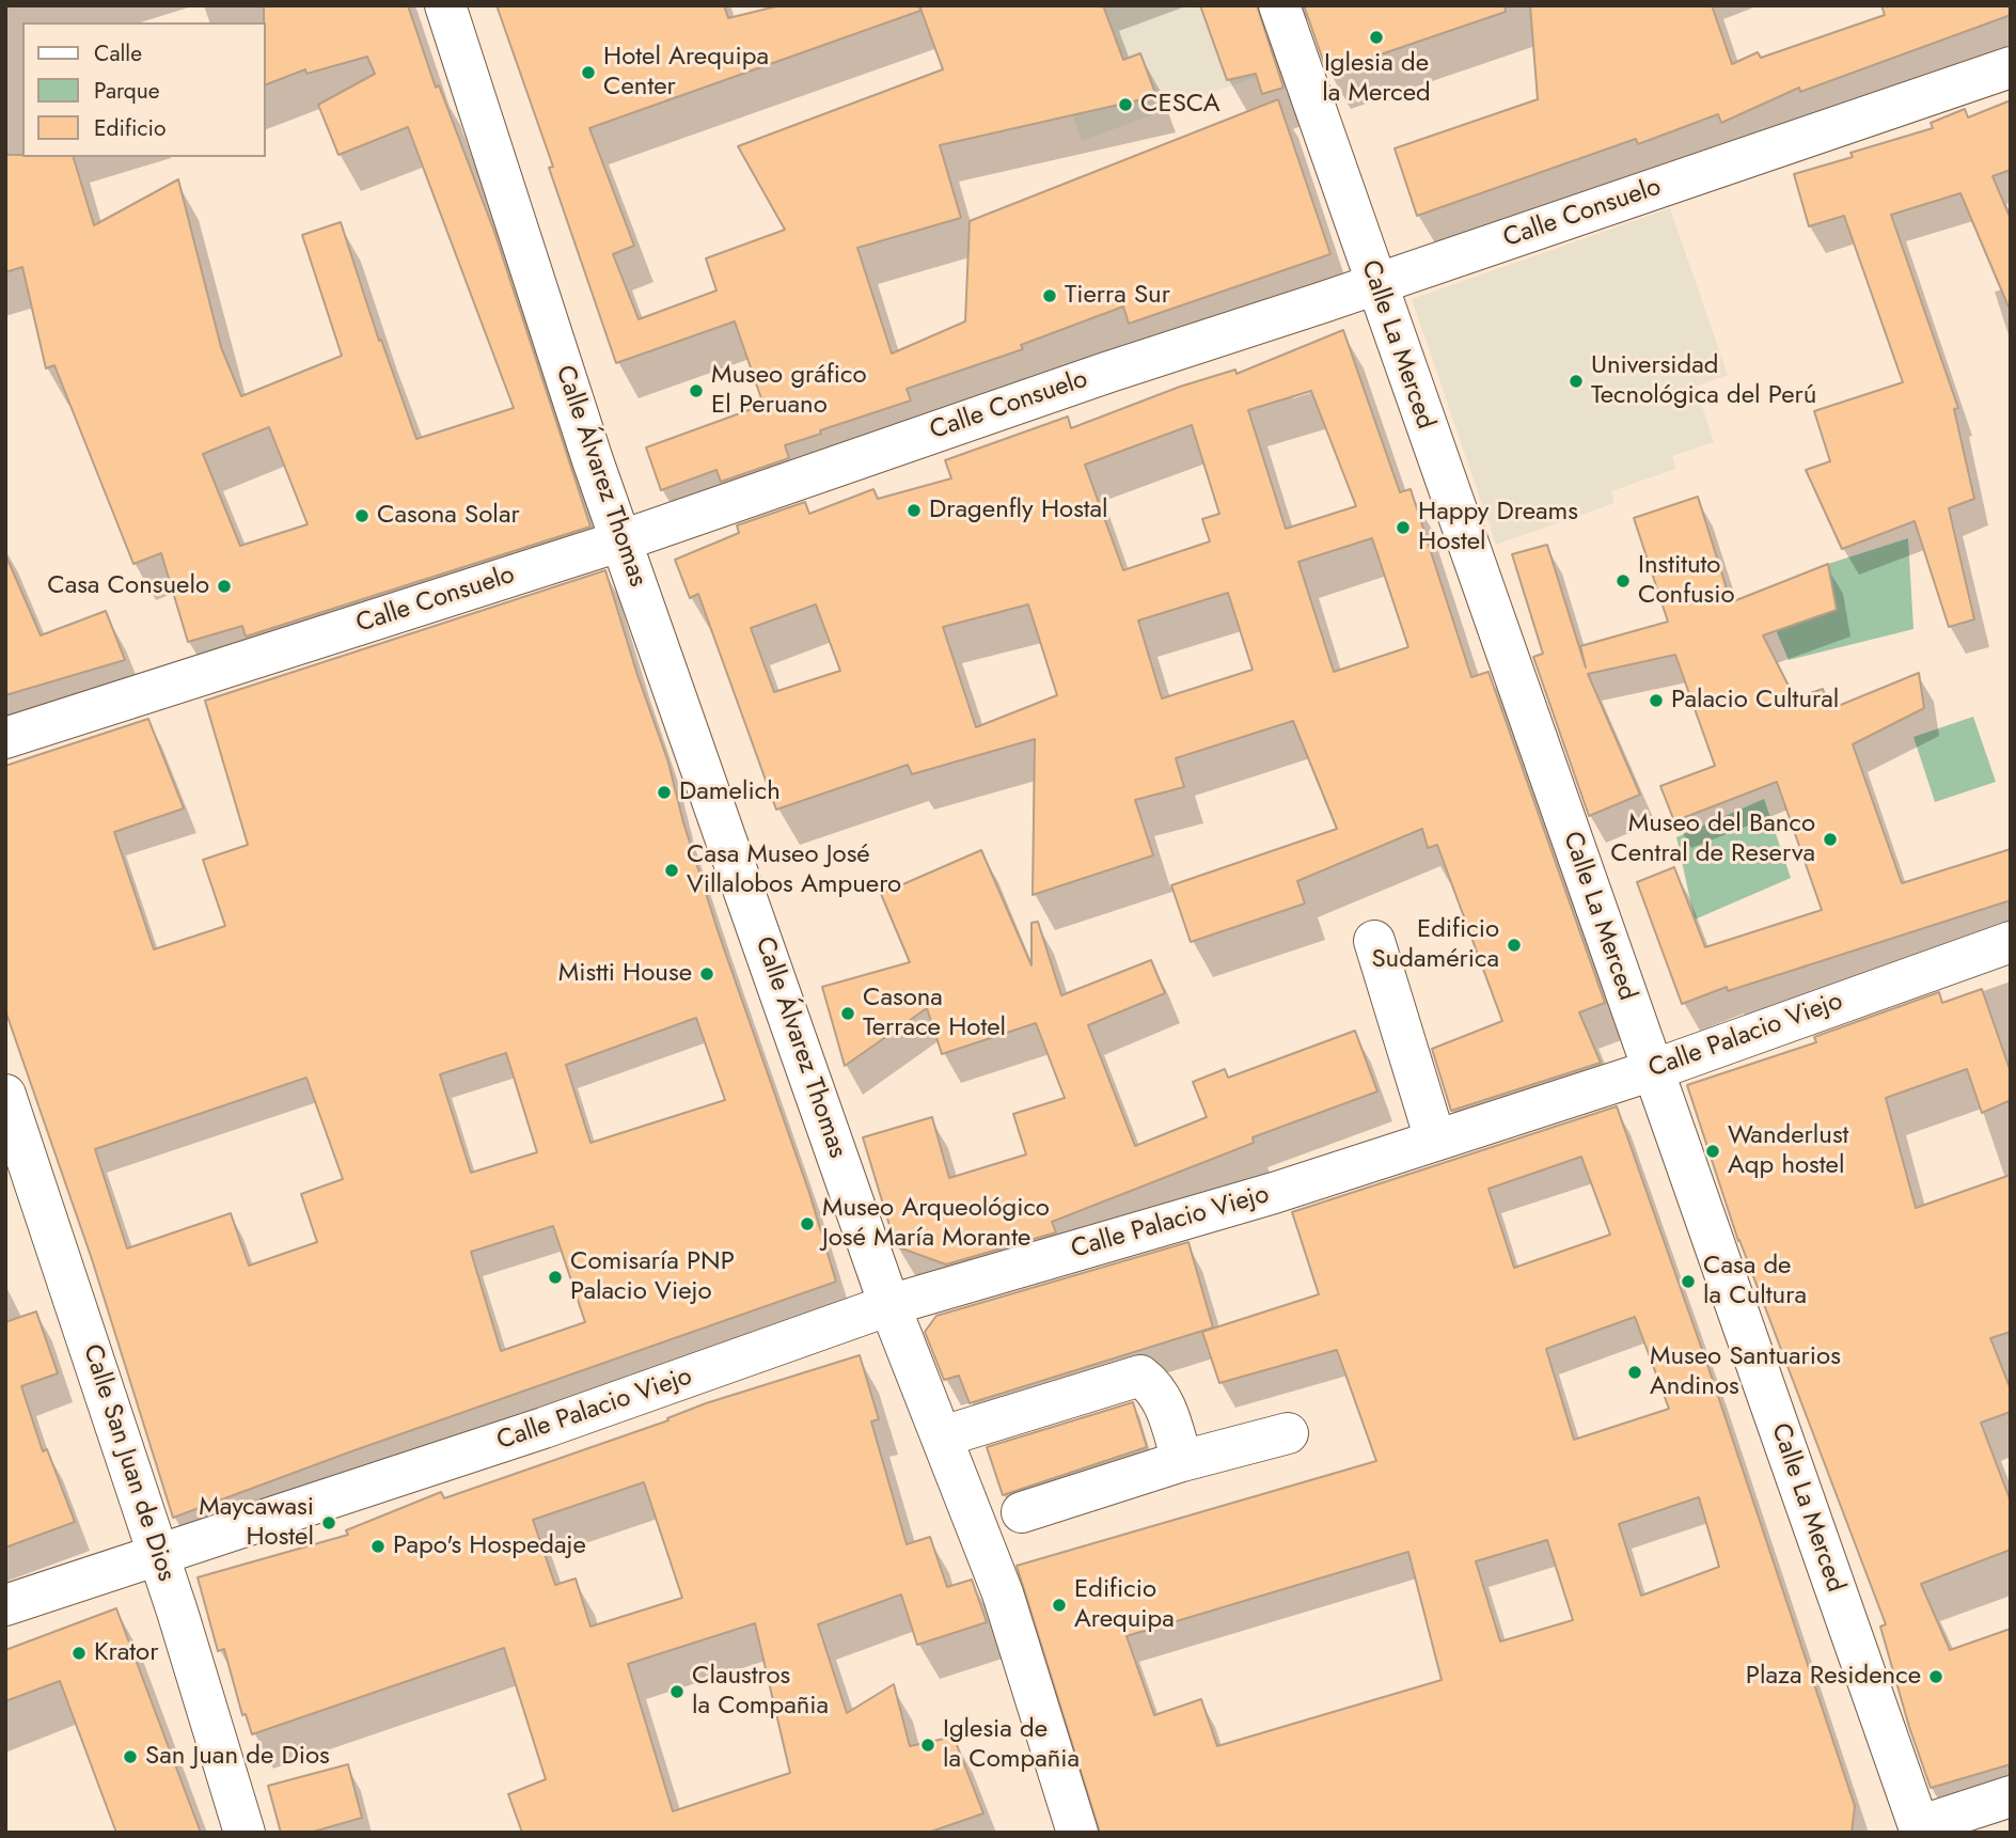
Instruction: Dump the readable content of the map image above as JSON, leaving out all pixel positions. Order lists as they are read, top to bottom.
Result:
{
  "streets": {
    "street": [
      "Calle Consuelo",
      "Calle La Merced",
      "Calle Álvarez Thomas",
      "Calle Palacio Viejo",
      "Calle San Juan de Dios"
    ]
  },
  "crossings": [
    ["Calle Consuelo", "Calle La Merced"],
    ["Calle Consuelo", "Calle Álvarez Thomas"],
    ["Calle La Merced", "Calle Palacio Viejo"],
    ["Calle Álvarez Thomas", "Calle Palacio Viejo"],
    ["Calle Palacio Viejo", "Calle San Juan de Dios"]
  ],
  "places": [
    "Iglesia de la Merced",
    "Hotel Arequipa Center",
    "CESCA",
    "Tierra Sur",
    "Universidad Tecnológica del Perú",
    "Museo gráfico El Peruano",
    "Dragenfly Hostal",
    "Casona Solar",
    "Happy Dreams Hostel",
    "Instituto Confusio",
    "Casa Consuelo",
    "Palacio Cultural",
    "Damelich",
    "Museo del Banco Central de Reserva",
    "Casa Museo José Villalobos Ampuero",
    "Edificio Sudamérica",
    "Mistti House",
    "Casona Terrace Hotel",
    "Wanderlust Aqp hostel",
    "Museo Arqueológico José María Morante",
    "Comisaría PNP Palacio Viejo",
    "Casa de la Cultura",
    "Museo Santuarios Andinos",
    "Maycawasi Hostel",
    "Papo's Hospedaje",
    "Edificio Arequipa",
    "Krator",
    "Plaza Residence",
    "Claustros la Compañia",
    "Iglesia de la Compañia",
    "San Juan de Dios"
  ],
  "legend": ["Calle", "Parque", "Edificio"]
}
